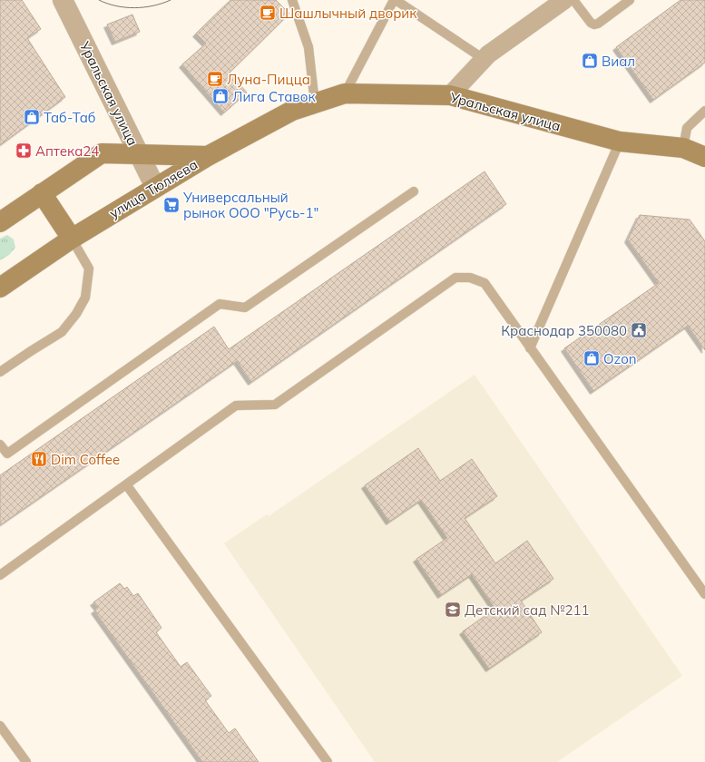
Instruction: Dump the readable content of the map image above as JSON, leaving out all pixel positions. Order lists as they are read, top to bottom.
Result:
{
  "streets": {
    "main road": ["Уральская улица", "улица Тюляева"]
  },
  "crossings": [
    ["Уральская улица", "улица Тюляева"]
  ],
  "places": {
    "cafe": ["Шашлычный дворик", "Луна-Пицца"],
    "shop": [
      "Виал",
      "Лига Ставок",
      "Таб-Таб",
      "Ozon"
    ],
    "pharmacy": ["Аптека24"],
    "supermarket": ["Универсальный рынок ООО \"Русь-1\""],
    "public building": ["Краснодар 350080"],
    "restaurant": ["Dim Coffee"],
    "school or university": ["Детский сад №211"]
  }
}
